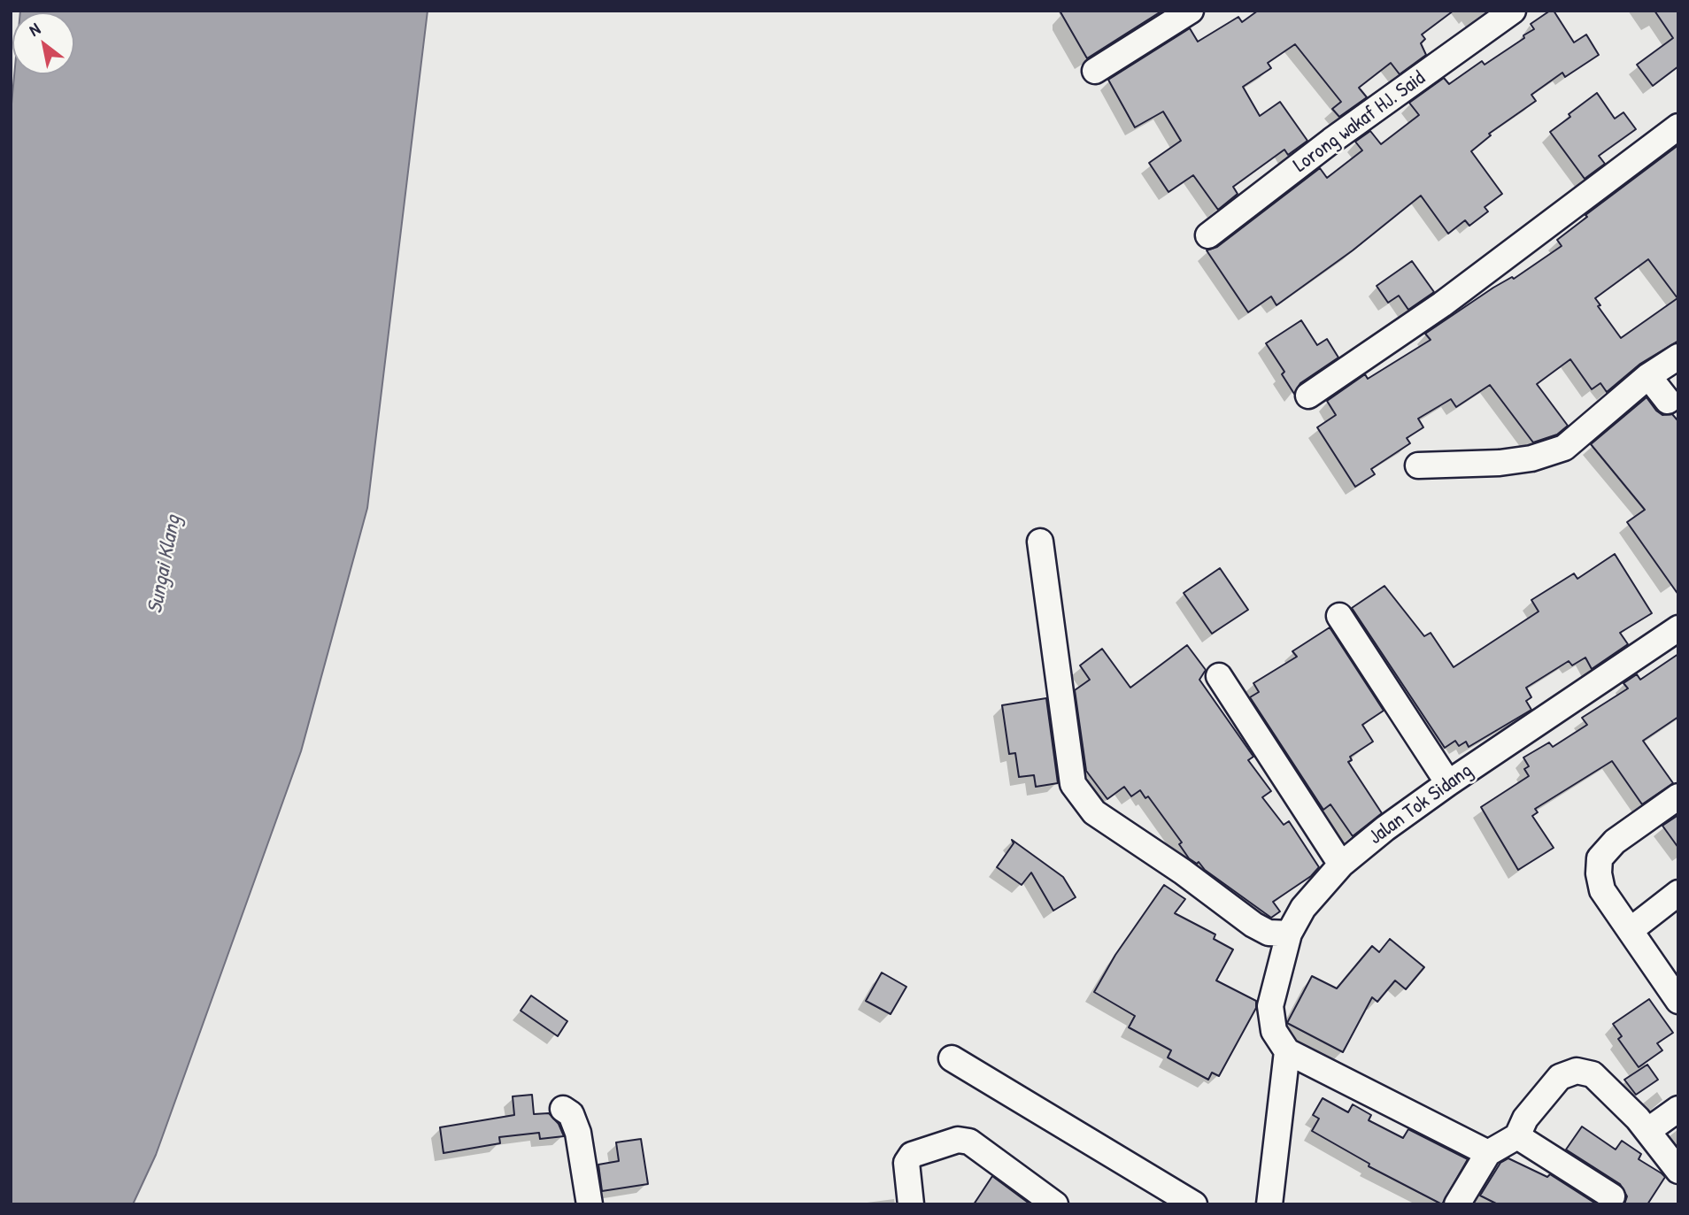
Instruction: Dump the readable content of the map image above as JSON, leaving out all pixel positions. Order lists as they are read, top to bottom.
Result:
{
  "streets": {
    "street": ["Lorong wakaf HJ. Said", "Jalan Tok Sidang"]
  },
  "water": ["Sungai Klang"],
  "north": "top left"
}
